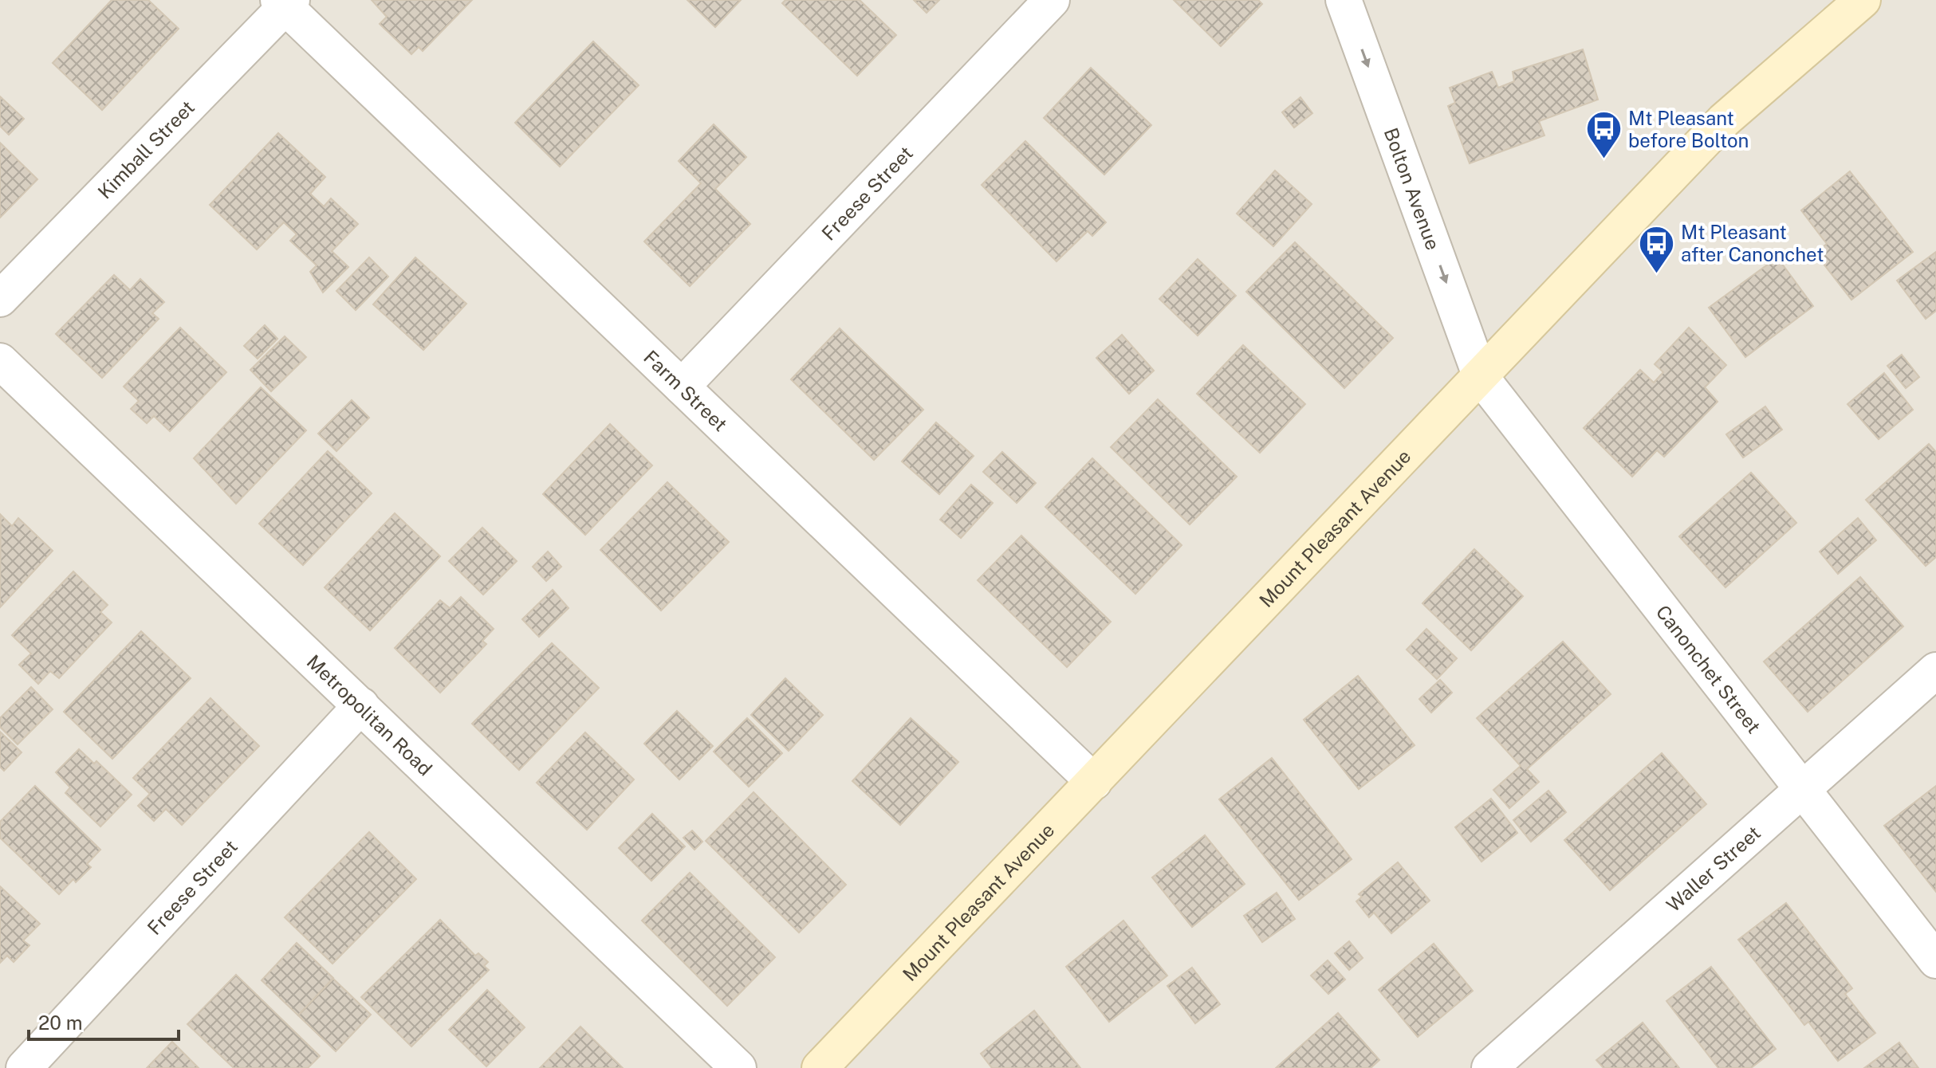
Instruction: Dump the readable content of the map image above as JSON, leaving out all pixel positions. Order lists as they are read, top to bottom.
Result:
{
  "streets": {
    "main road": ["Mount Pleasant Avenue"],
    "street": [
      "Kimball Street",
      "Bolton Avenue",
      "Freese Street",
      "Farm Street",
      "Canonchet Street",
      "Metropolitan Road",
      "Waller Street"
    ]
  },
  "crossings": [
    ["Kimball Street", "Farm Street"],
    ["Bolton Avenue", "Mount Pleasant Avenue"],
    ["Bolton Avenue", "Canonchet Street"],
    ["Freese Street", "Farm Street"],
    ["Freese Street", "Metropolitan Road"],
    ["Farm Street", "Mount Pleasant Avenue"],
    ["Mount Pleasant Avenue", "Canonchet Street"],
    ["Canonchet Street", "Waller Street"]
  ],
  "one_way": ["Bolton Avenue"],
  "places": {
    "bus stop": ["Mt Pleasant before Bolton", "Mt Pleasant after Canonchet"]
  },
  "scale_bar": "20 m"
}
